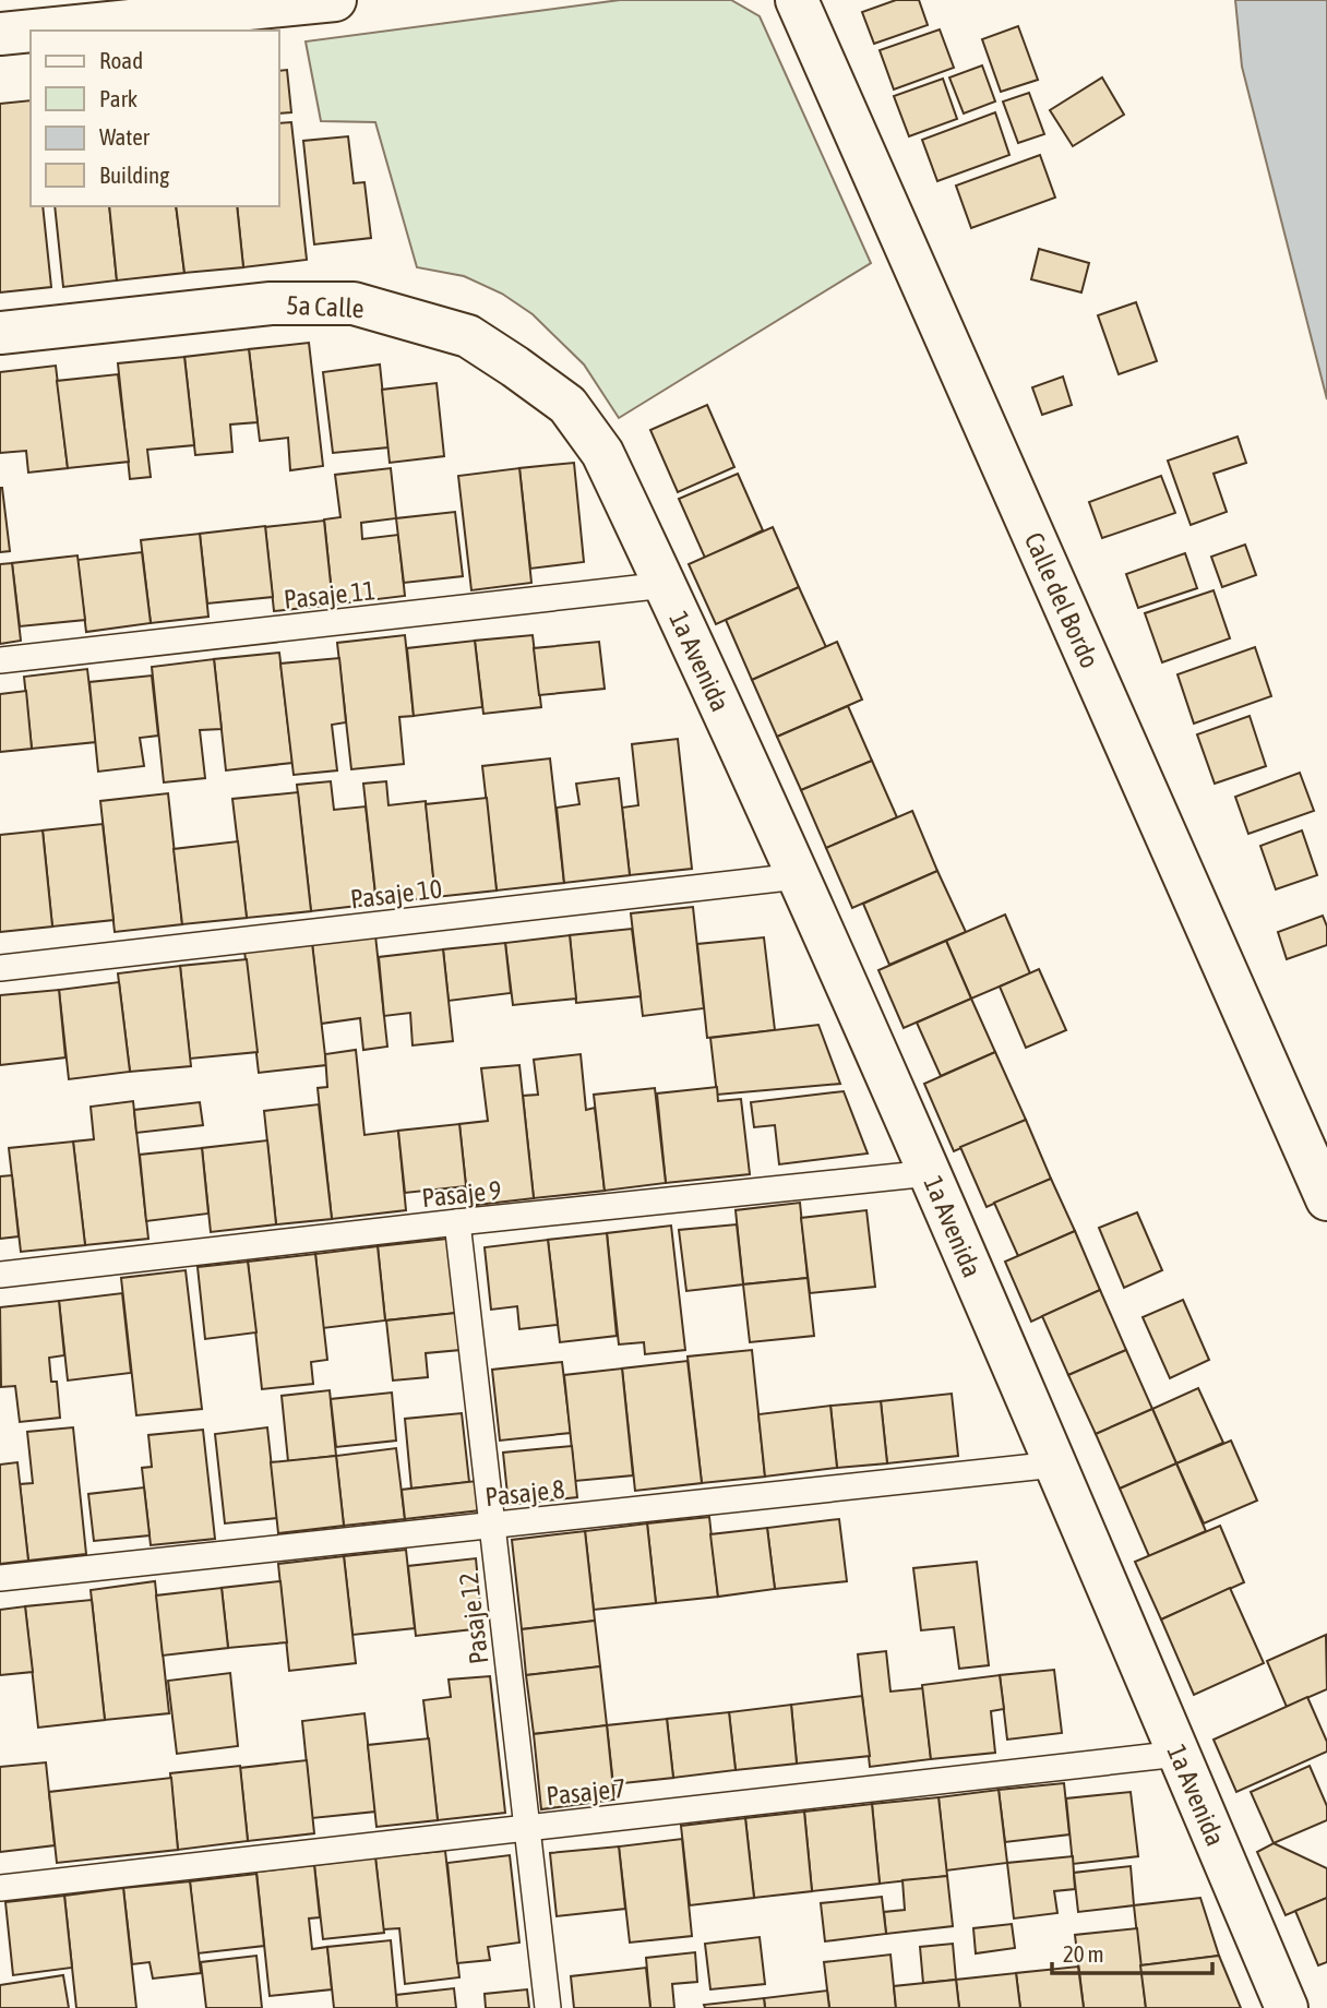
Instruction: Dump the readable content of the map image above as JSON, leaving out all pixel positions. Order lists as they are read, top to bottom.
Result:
{
  "streets": {
    "street": ["5a Calle", "Calle del Bordo", "1a Avenida"],
    "lane": [
      "Pasaje 11",
      "Pasaje 10",
      "Pasaje 9",
      "Pasaje 8",
      "Pasaje 12",
      "Pasaje 7"
    ]
  },
  "crossings": [
    ["5a Calle", "1a Avenida"],
    ["Pasaje 11", "1a Avenida"],
    ["1a Avenida", "Pasaje 10"],
    ["1a Avenida", "Pasaje 9"],
    ["1a Avenida", "Pasaje 8"],
    ["1a Avenida", "Pasaje 7"],
    ["Pasaje 9", "Pasaje 12"],
    ["Pasaje 8", "Pasaje 12"],
    ["Pasaje 12", "Pasaje 7"]
  ],
  "legend": [
    "Road",
    "Park",
    "Water",
    "Building"
  ],
  "scale_bar": "20 m"
}
